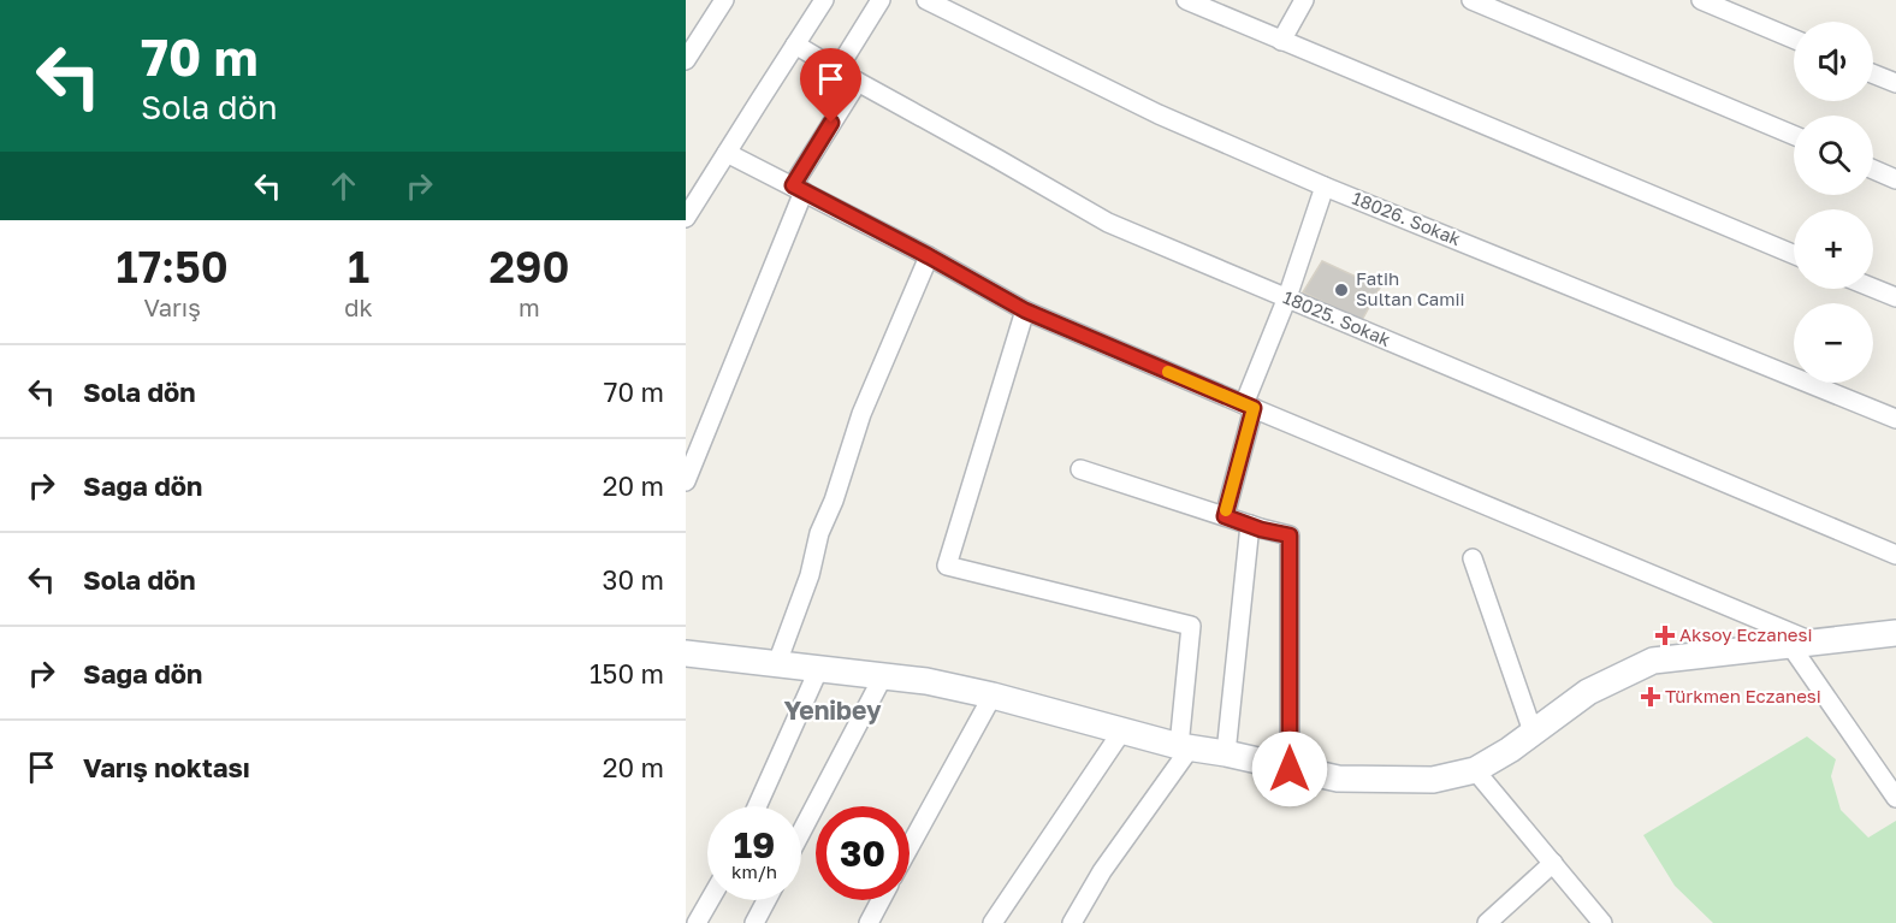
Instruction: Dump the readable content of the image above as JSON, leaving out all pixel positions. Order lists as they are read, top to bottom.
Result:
{
  "streets": {
    "street": ["18026. Sokak", "18025. Sokak"]
  },
  "districts": ["Yenibey"],
  "places": {
    "other": ["Fatih Sultan Camii"],
    "health": ["Aksoy Eczanesi", "Türkmen Eczanesi"]
  },
  "page": {
    "turn": ["70 m", "Sola dön"],
    "map_buttons": ["+", "−"],
    "eta": [
      "17:50",
      "Varış",
      "1",
      "dk",
      "290",
      "m"
    ],
    "list": [
      {
        "name": "Sola dön",
        "value": "70 m"
      },
      {
        "name": "Sağa dön",
        "value": "20 m"
      },
      {
        "name": "Sola dön",
        "value": "30 m"
      },
      {
        "name": "Sağa dön",
        "value": "150 m"
      },
      {
        "name": "Varış noktası",
        "value": "20 m"
      }
    ],
    "speed": "19 km/h",
    "limit": "30"
  }
}
